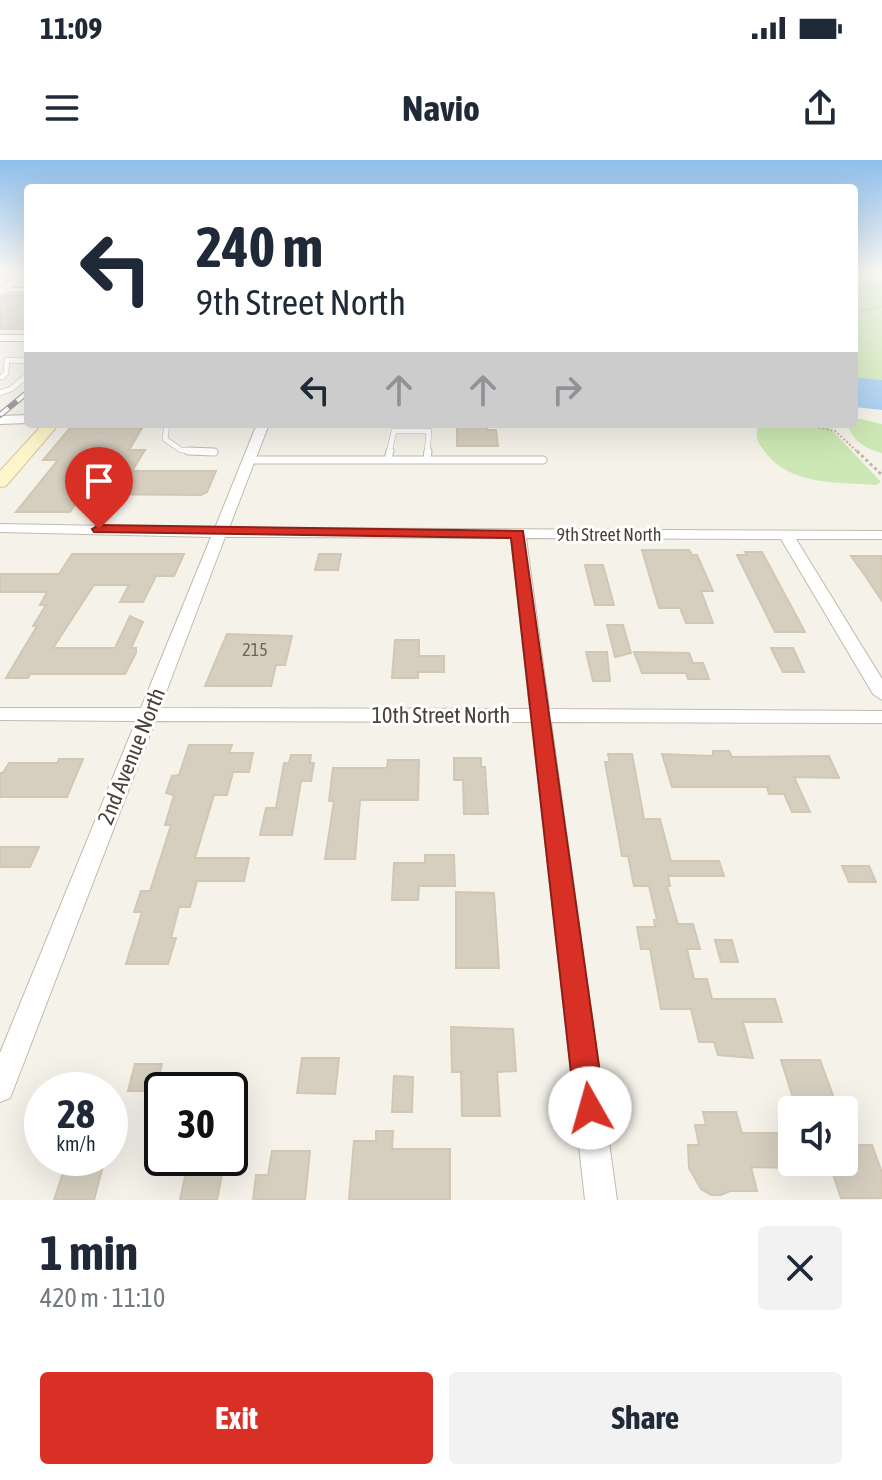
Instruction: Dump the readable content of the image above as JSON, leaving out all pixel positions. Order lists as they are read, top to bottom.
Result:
{
  "streets": {
    "street": ["9th Street North", "10th Street North", "2nd Avenue North"]
  },
  "crossings": [
    ["9th Street North", "2nd Avenue North"],
    ["10th Street North", "2nd Avenue North"]
  ],
  "house_numbers": ["215"],
  "page": {
    "status": "11:09",
    "header": "Navio",
    "turn": ["240 m", "9th Street North"],
    "speed": "28 km/h",
    "limit": "30",
    "heading": ["1 min", "420 m · 11:10"],
    "buttons": ["Exit", "Share"]
  }
}
